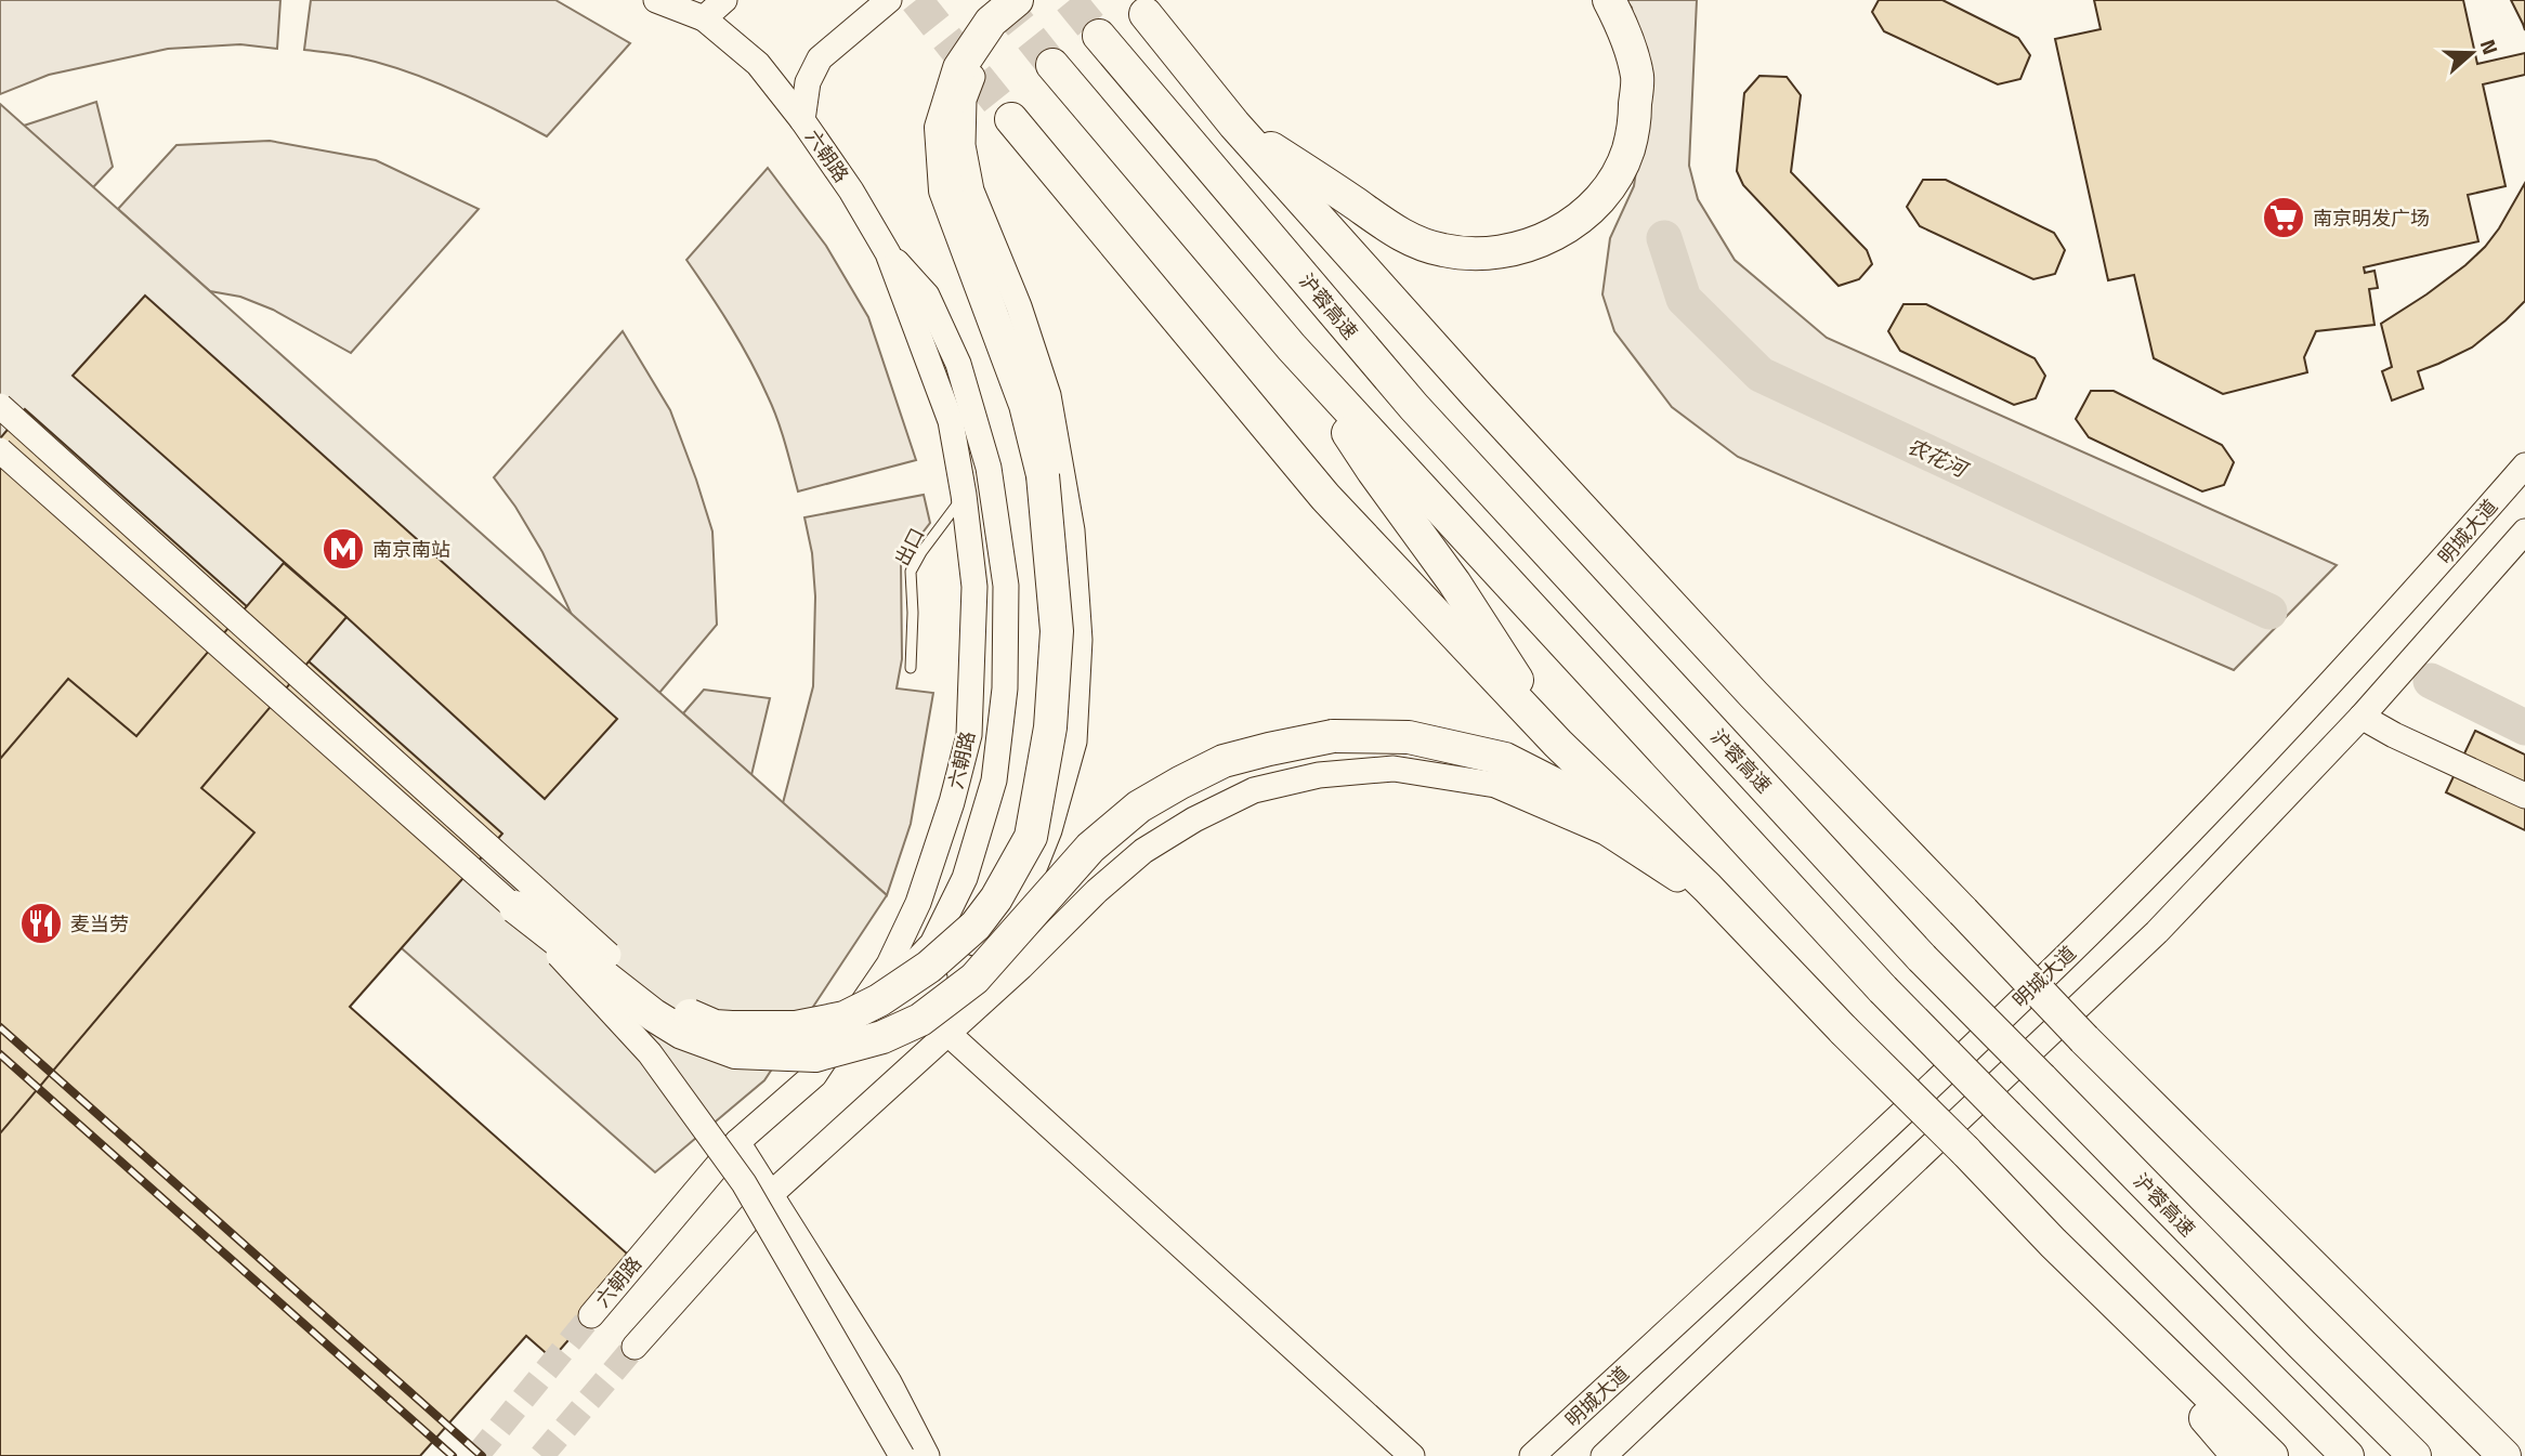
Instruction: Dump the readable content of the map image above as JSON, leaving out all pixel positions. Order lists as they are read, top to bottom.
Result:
{
  "streets": {
    "highway": ["沪蓉高速"],
    "street": ["六朝路", "明城大道"],
    "lane": ["出口"]
  },
  "crossings": [
    ["六朝路", "出口"]
  ],
  "water": ["农花河"],
  "places": {
    "supermarket": ["南京明发广场"],
    "metro station": ["南京南站"],
    "restaurant": ["麦当劳"]
  },
  "north": "right"
}
